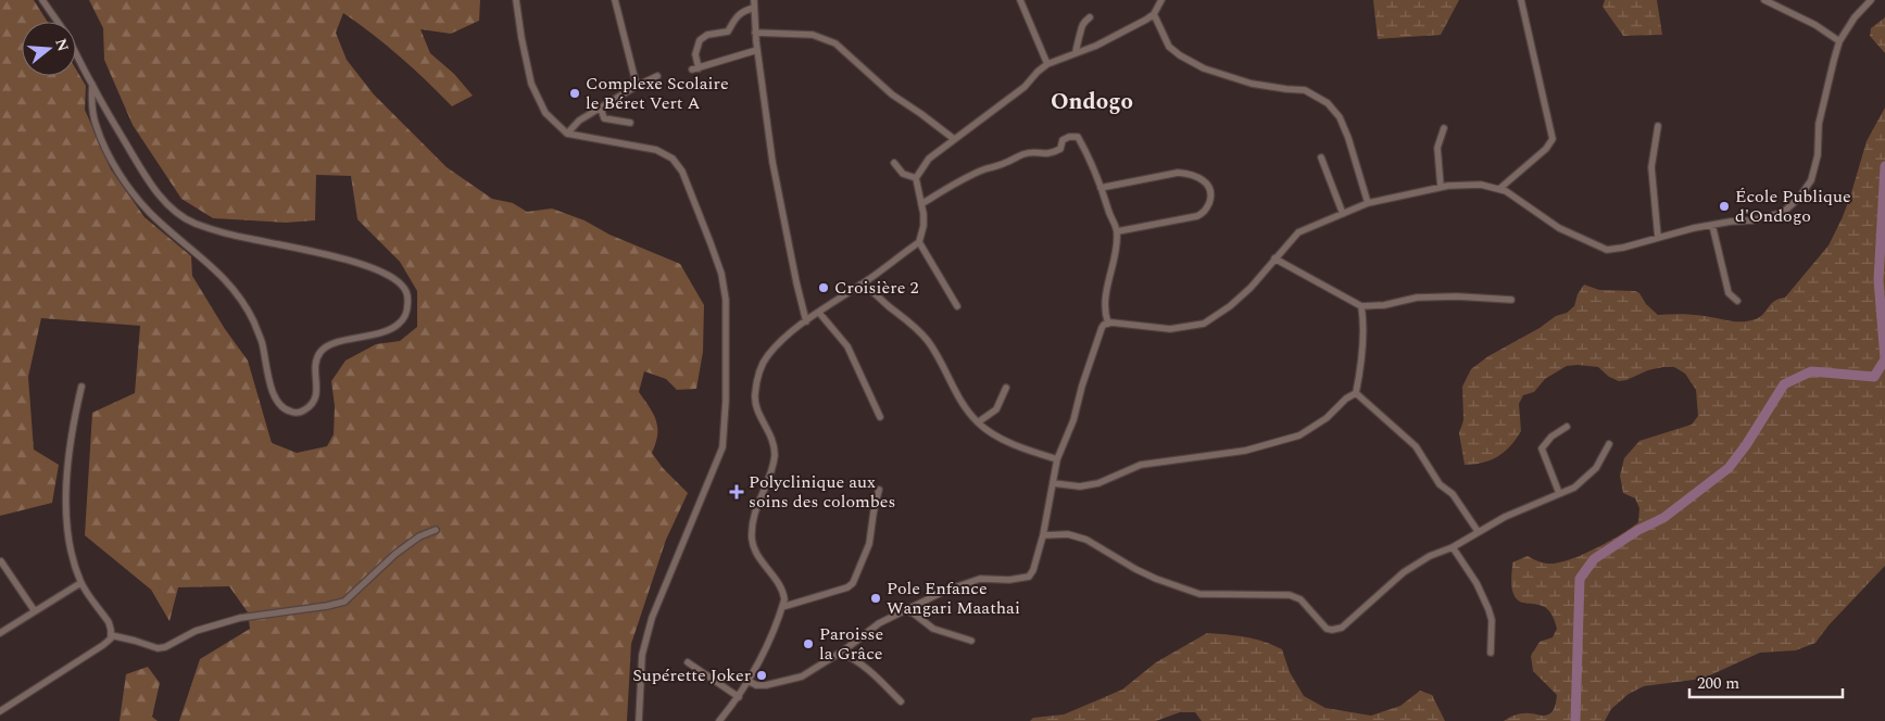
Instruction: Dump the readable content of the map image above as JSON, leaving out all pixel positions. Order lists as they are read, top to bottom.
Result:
{
  "districts": ["Ondogo"],
  "places": {
    "other": [
      "Complexe Scolaire le Béret Vert A",
      "École Publique d'Ondogo",
      "Croisière 2",
      "Pole Enfance Wangari Maathai",
      "Paroisse la Grâce",
      "Supérette Joker"
    ],
    "health": ["Polyclinique aux soins des colombes"]
  },
  "scale_bar": "200 m",
  "north": "right"
}
